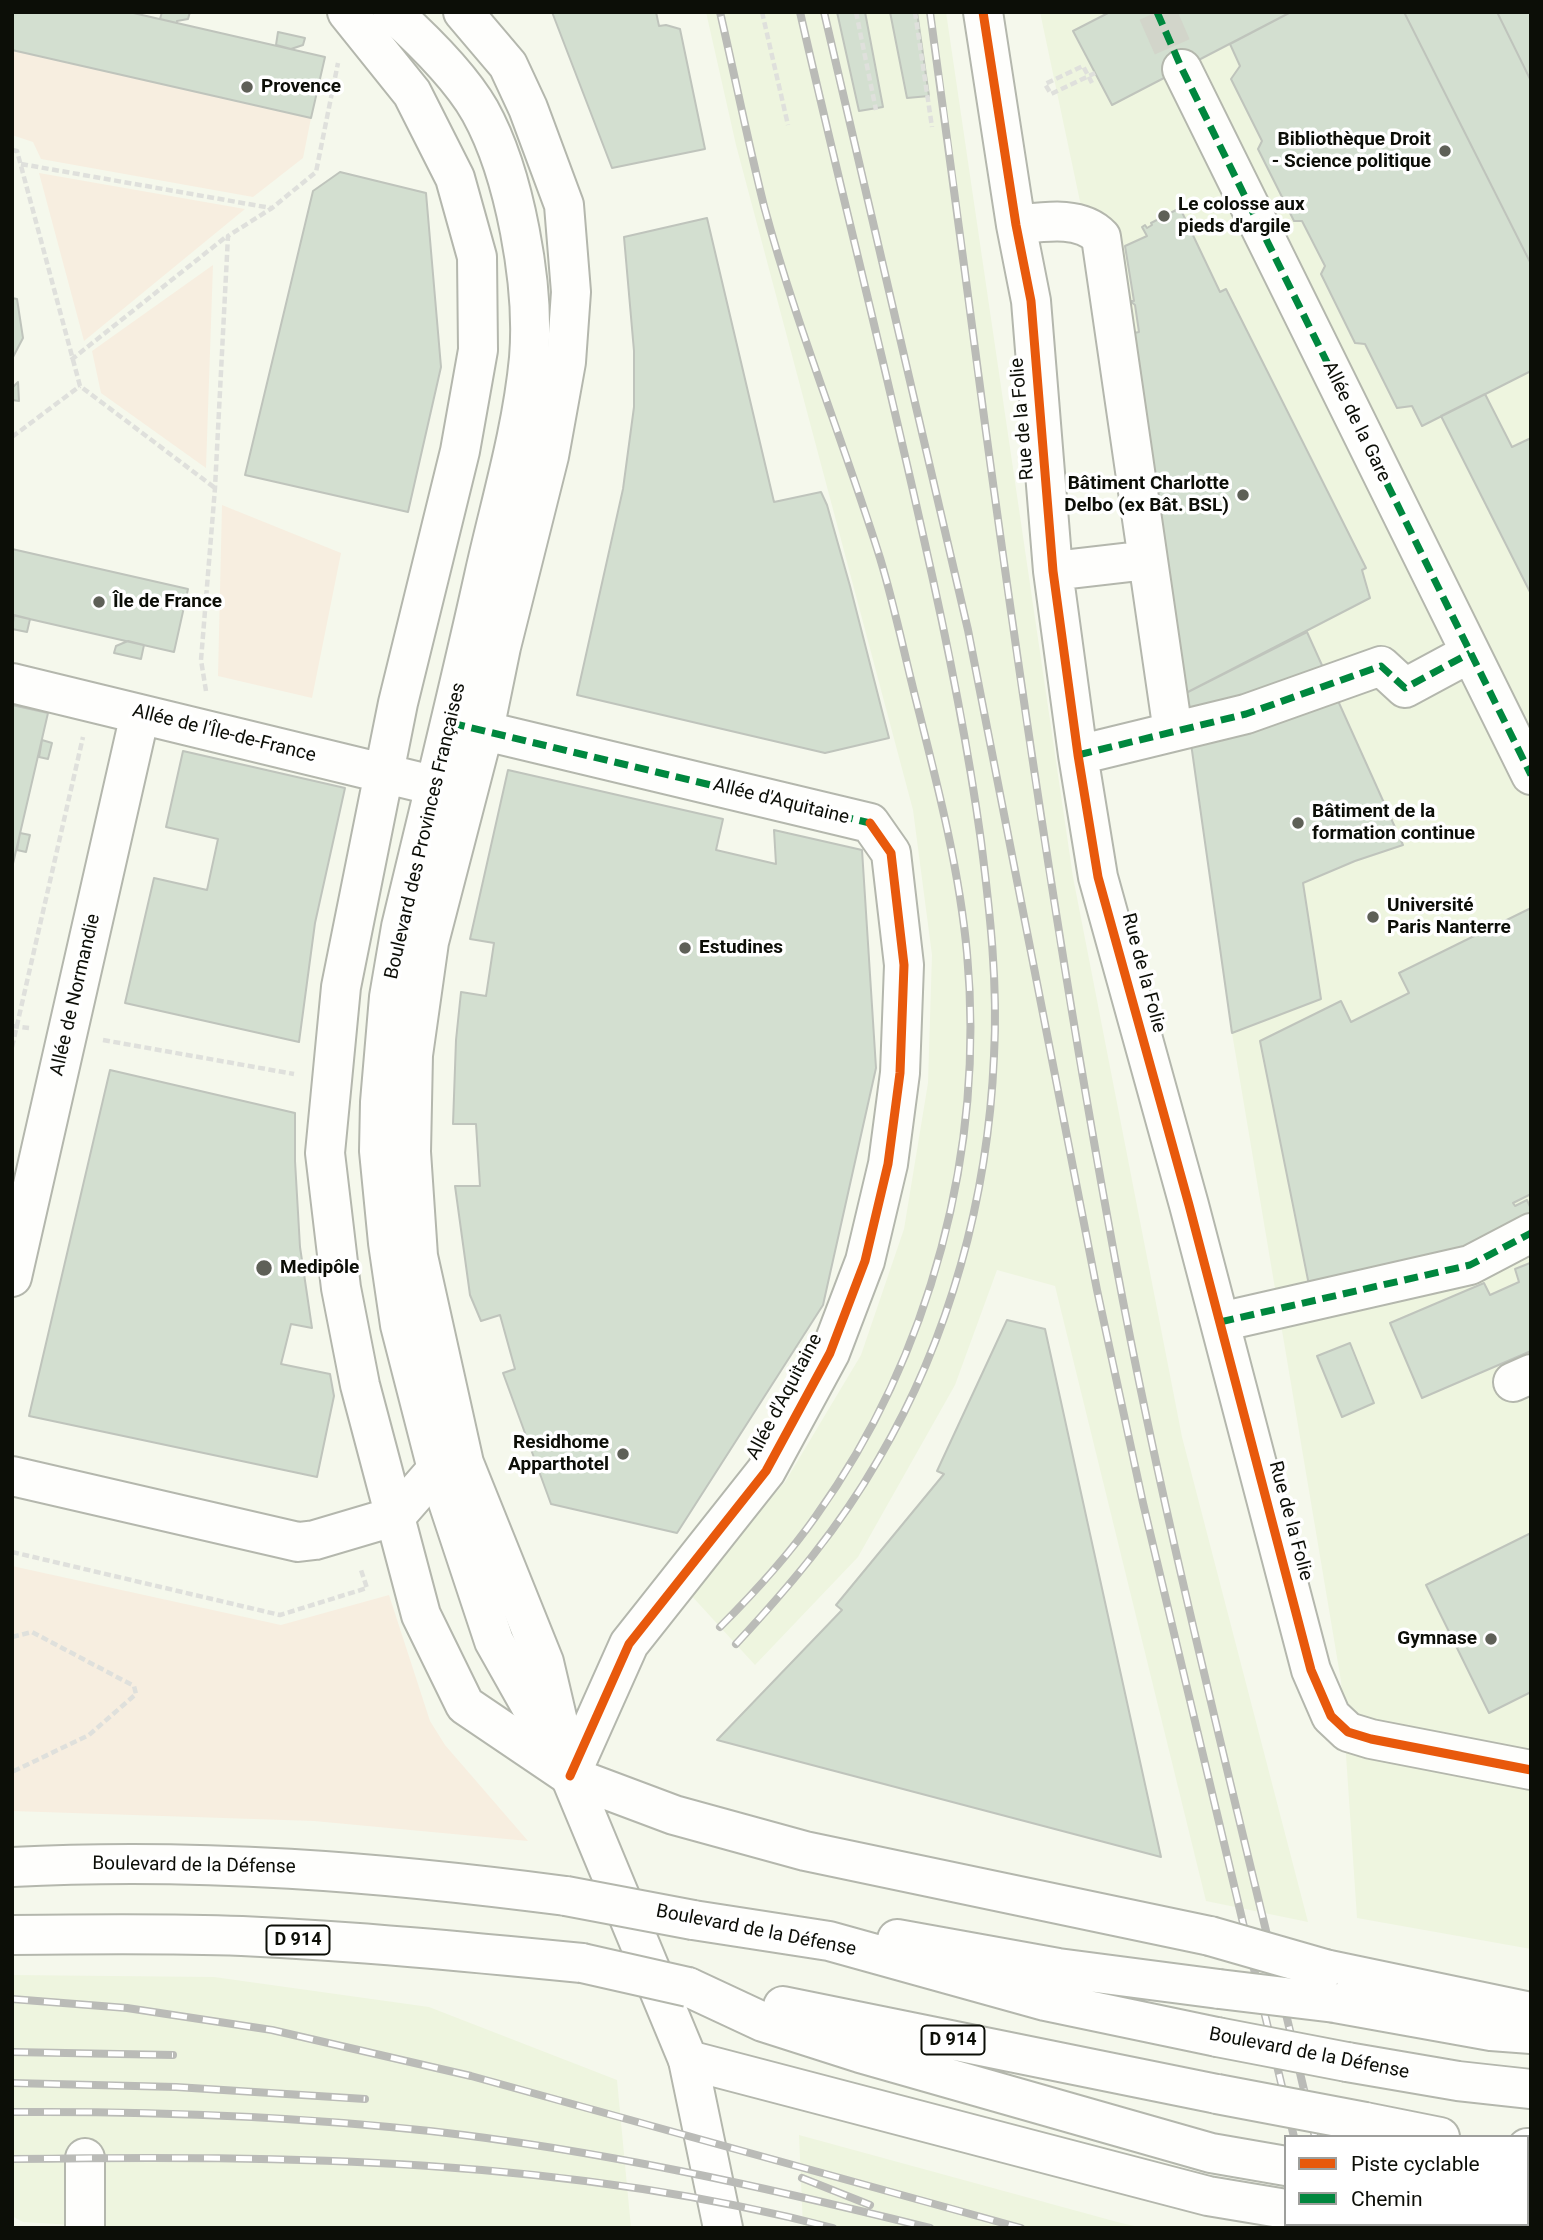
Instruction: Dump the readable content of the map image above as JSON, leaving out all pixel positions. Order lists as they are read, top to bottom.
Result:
{
  "streets": {
    "main road": [
      "Rue de la Folie",
      "Allée de la Gare",
      "Allée de l'Île-de-France",
      "Allée d'Aquitaine",
      "Boulevard des Provinces Françaises",
      "Allée de Normandie",
      "Boulevard de la Défense",
      "D 914"
    ]
  },
  "crossings": [
    ["Allée de l'Île-de-France", "Boulevard des Provinces Françaises"],
    ["Allée de l'Île-de-France", "Allée de Normandie"],
    ["Allée d'Aquitaine", "Boulevard des Provinces Françaises"]
  ],
  "places": [
    "Provence",
    "Bibliothèque Droit - Science politique",
    "Le colosse aux pieds d'argile",
    "Bâtiment Charlotte Delbo (ex Bât. BSL)",
    "Île de France",
    "Bâtiment de la formation continue",
    "Université Paris Nanterre",
    "Estudines",
    "Medipôle",
    "Residhome Apparthotel",
    "Gymnase"
  ],
  "legend": ["Piste cyclable", "Chemin"]
}
